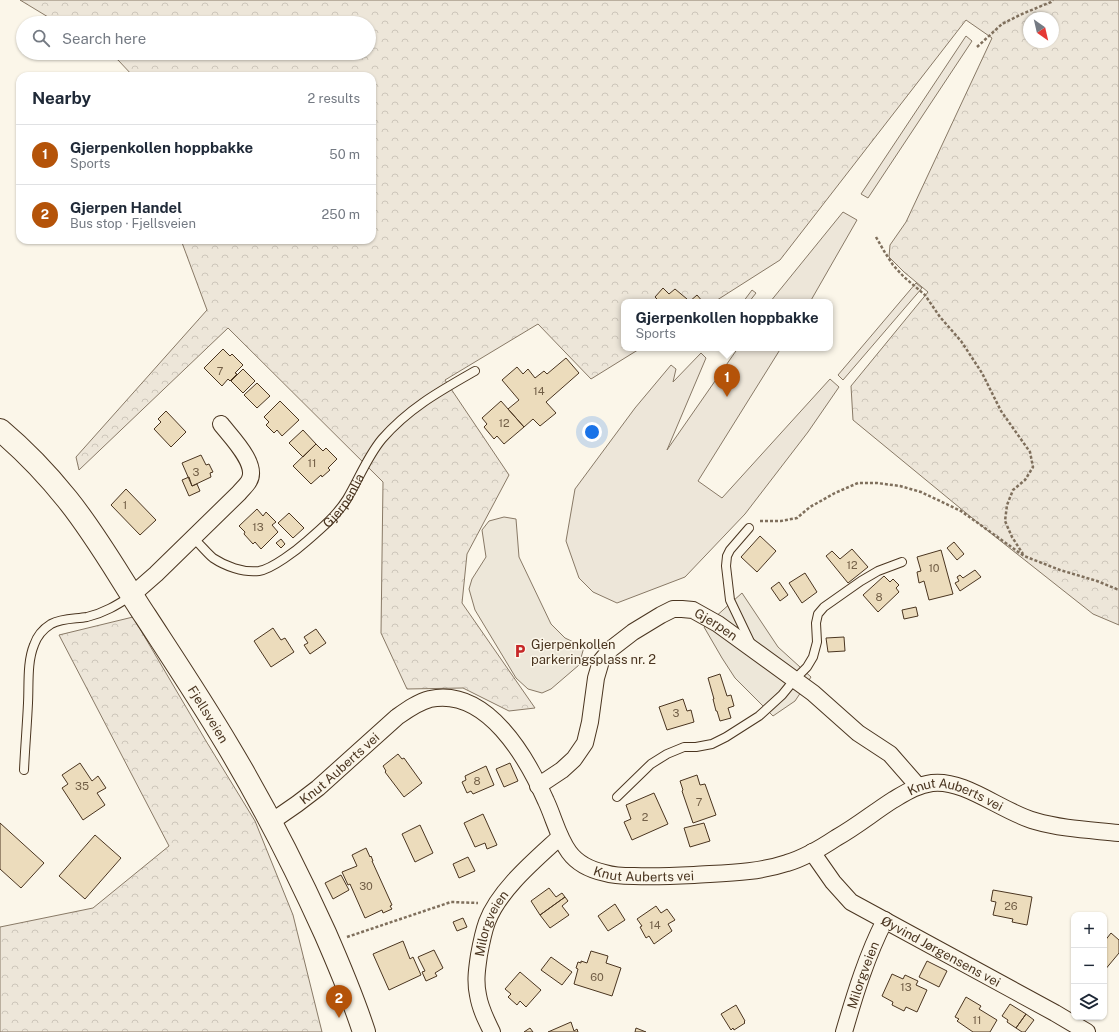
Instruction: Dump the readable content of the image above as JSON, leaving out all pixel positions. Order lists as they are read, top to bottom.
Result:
{
  "streets": {
    "main road": ["Fjellsveien"],
    "street": [
      "Gjerpen",
      "Knut Auberts vei",
      "Milorgveien",
      "Øyvind Jørgensens vei"
    ],
    "lane": ["Gjerpenlia"]
  },
  "crossings": [
    ["Gjerpen", "Knut Auberts vei"],
    ["Fjellsveien", "Knut Auberts vei"],
    ["Knut Auberts vei", "Milorgveien"],
    ["Knut Auberts vei", "Øyvind Jørgensens vei"],
    ["Milorgveien", "Øyvind Jørgensens vei"]
  ],
  "places": {
    "parking": ["Gjerpenkollen parkeringsplass nr. 2"]
  },
  "house_numbers": [
    "7",
    "14",
    "12",
    "11",
    "3",
    "1",
    "13",
    "12",
    "10",
    "8",
    "3",
    "8",
    "35",
    "7",
    "2",
    "30",
    "26",
    "14",
    "60",
    "13",
    "11"
  ],
  "north": "bottom right",
  "page": {
    "search": "Search here",
    "heading": ["Nearby", "2 results"],
    "list": [
      {
        "mark": "1",
        "name": "Gjerpenkollen hoppbakke",
        "note": "Sports",
        "value": "50 m"
      },
      {
        "mark": "2",
        "name": "Gjerpen Handel",
        "note": "Bus stop · Fjellsveien",
        "value": "250 m"
      }
    ],
    "popup": ["Gjerpenkollen hoppbakke", "Sports"],
    "pins": ["1", "2"],
    "map_buttons": ["+", "−"]
  }
}
